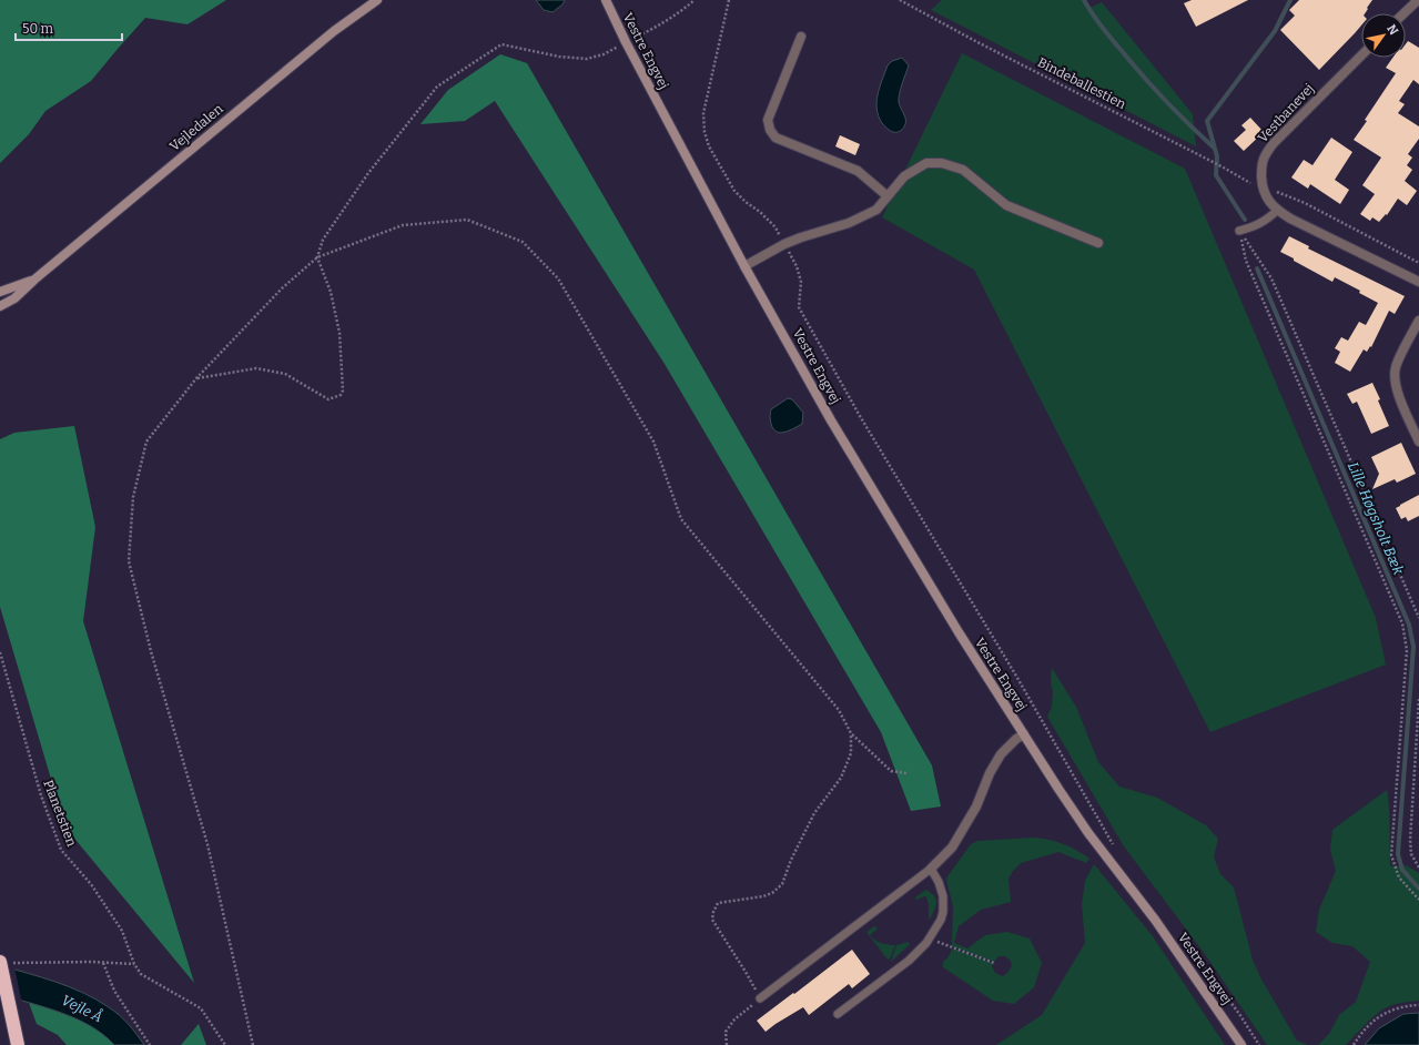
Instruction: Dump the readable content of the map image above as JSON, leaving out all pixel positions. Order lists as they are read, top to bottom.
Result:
{
  "streets": {
    "street": ["Vestre Engvej", "Vestbanevej", "Vejledalen"],
    "path": ["Bindeballestien", "Planetstien"]
  },
  "water": ["Lille Høgsholt Bæk", "Vejle Å"],
  "scale_bar": "50 m",
  "north": "top right"
}
